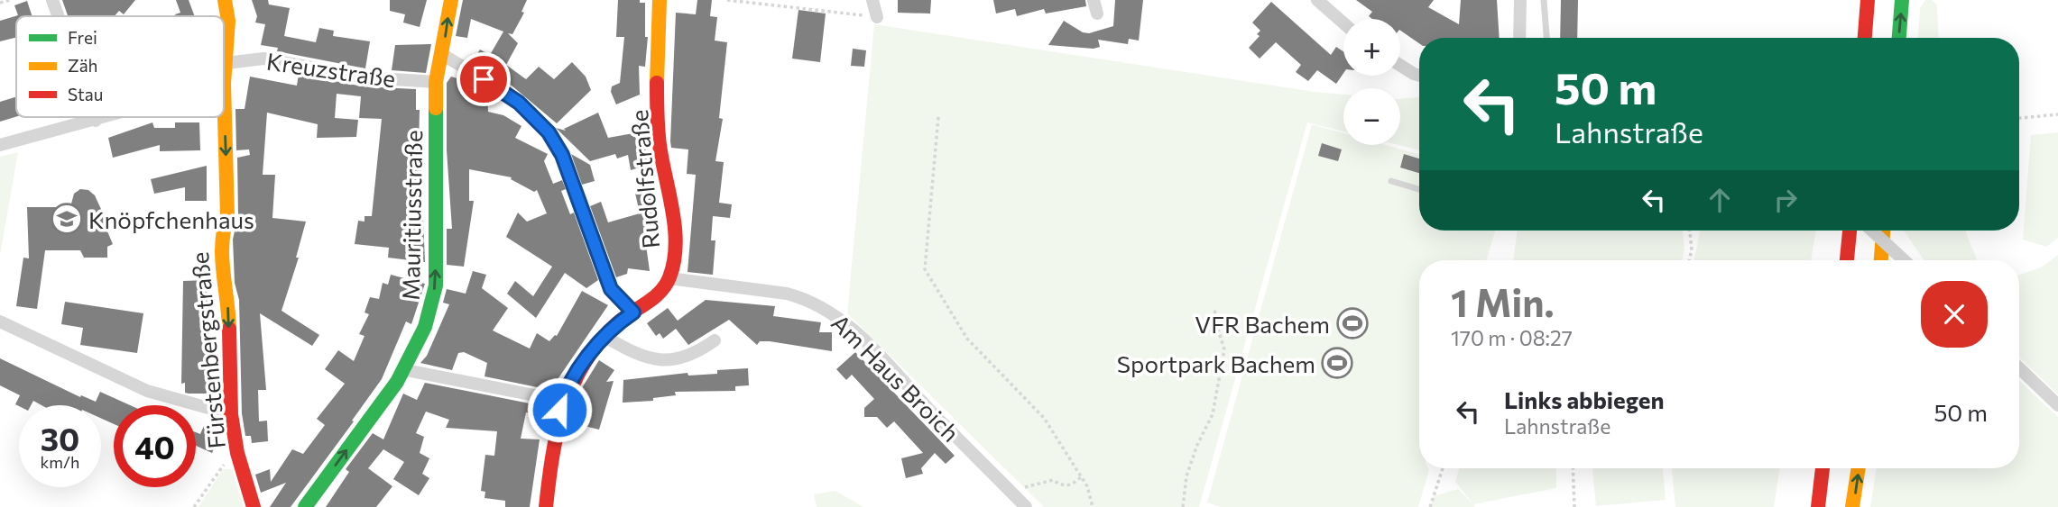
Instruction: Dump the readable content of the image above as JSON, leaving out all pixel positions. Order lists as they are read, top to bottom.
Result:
{
  "streets": {
    "main road": ["Rudolfstraße", "Mauritiusstraße", "Fürstenbergstraße"],
    "street": ["Kreuzstraße", "Am Haus Broich"]
  },
  "crossings": [
    ["Kreuzstraße", "Mauritiusstraße"],
    ["Kreuzstraße", "Fürstenbergstraße"],
    ["Rudolfstraße", "Am Haus Broich"]
  ],
  "one_way": ["Mauritiusstraße", "Fürstenbergstraße"],
  "places": {
    "school or university": ["Knöpfchenhaus"],
    "sports": ["VFR Bachem", "Sportpark Bachem"]
  },
  "legend": ["Frei", "Zäh", "Stau"],
  "page": {
    "map_buttons": ["+", "−"],
    "turn": ["50 m", "Lahnstraße"],
    "heading": ["1 Min.", "170 m · 08:27"],
    "list": [
      {
        "name": "Links abbiegen",
        "note": "Lahnstraße",
        "value": "50 m"
      }
    ],
    "speed": "30 km/h",
    "limit": "40"
  }
}
